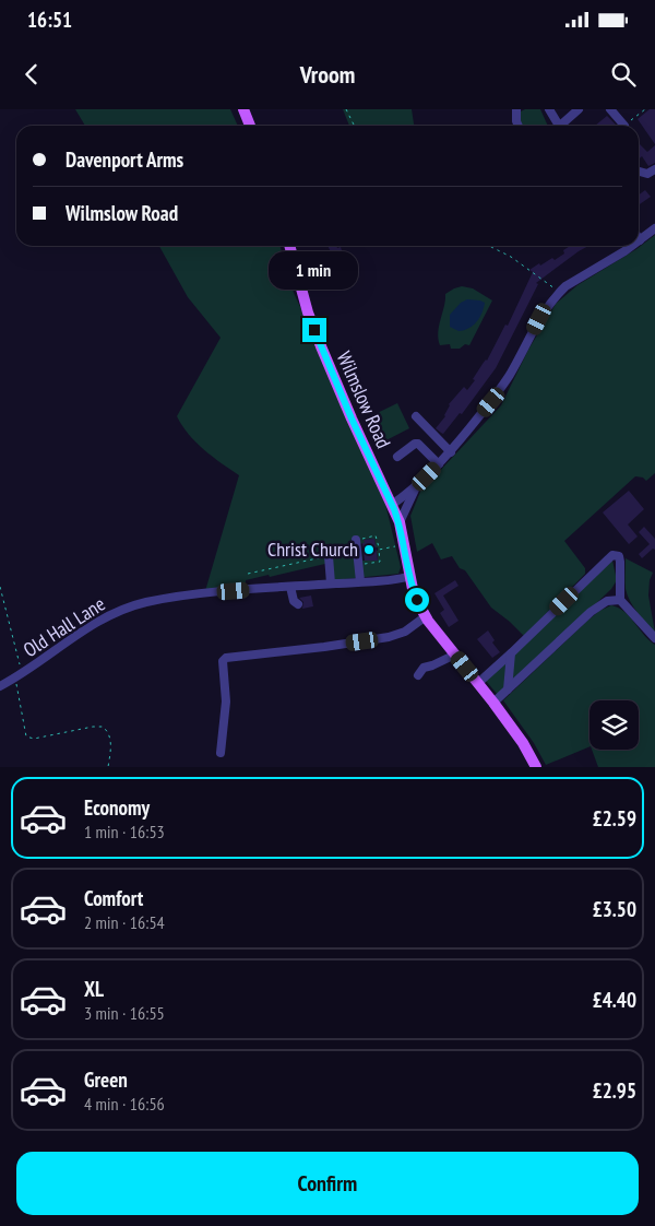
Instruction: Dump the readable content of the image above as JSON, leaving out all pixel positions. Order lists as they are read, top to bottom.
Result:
{
  "streets": {
    "main road": ["Wilmslow Road"],
    "street": ["Old Hall Lane"]
  },
  "crossings": [
    ["Wilmslow Road", "Old Hall Lane"]
  ],
  "places": ["Christ Church"],
  "page": {
    "status": "16:51",
    "header": "Vroom",
    "banner": ["Davenport Arms", "Wilmslow Road"],
    "bubble": "1 min",
    "list": [
      {
        "name": "Economy",
        "note": "1 min · 16:53",
        "value": "£2.59"
      },
      {
        "name": "Comfort",
        "note": "2 min · 16:54",
        "value": "£3.50"
      },
      {
        "name": "XL",
        "note": "3 min · 16:55",
        "value": "£4.40"
      },
      {
        "name": "Green",
        "note": "4 min · 16:56",
        "value": "£2.95"
      }
    ],
    "buttons": "Confirm"
  }
}
